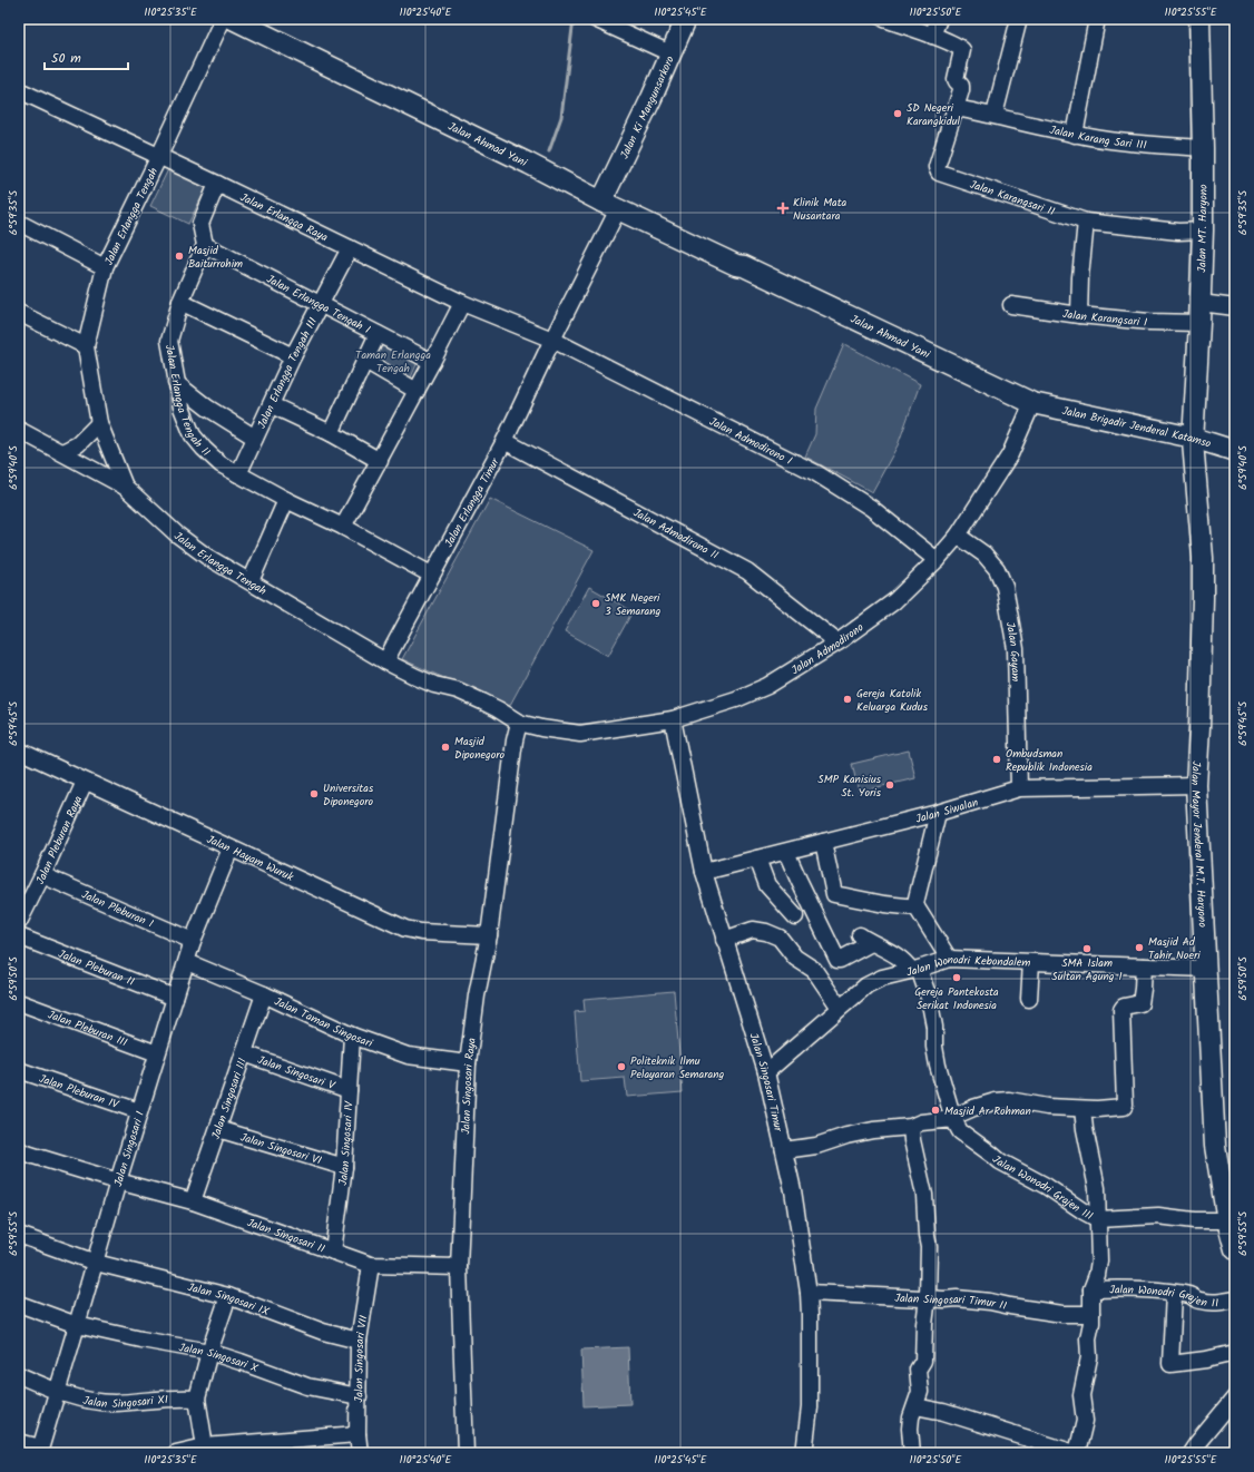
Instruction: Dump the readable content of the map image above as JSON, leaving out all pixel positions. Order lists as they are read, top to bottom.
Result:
{
  "streets": {
    "main road": [
      "Jalan Ki Mangunsarkoro",
      "Jalan Ahmad Yani",
      "Jalan MT. Haryono",
      "Jalan Brigadir Jenderal Katamso",
      "Jalan Mayor Jenderal M.T. Haryono"
    ],
    "street": [
      "Jalan Karang Sari III",
      "Jalan Karangsari II",
      "Jalan Erlangga Tengah",
      "Jalan Erlangga Raya",
      "Jalan Erlangga Tengah I",
      "Jalan Karangsari I",
      "Jalan Erlangga Tengah III",
      "Jalan Erlangga Tengah II",
      "Jalan Admodirono I",
      "Jalan Erlangga Timur",
      "Jalan Admodirono II",
      "Jalan Admodirono",
      "Jalan Gayam",
      "Jalan Siwalan",
      "Jalan Pleburan Raya",
      "Jalan Hayam Wuruk",
      "Jalan Pleburan I",
      "Jalan Pleburan II",
      "Jalan Wonodri Kebondalem",
      "Jalan Taman Singosari",
      "Jalan Pleburan III",
      "Jalan Singosari V",
      "Jalan Singosari Timur",
      "Jalan Singosari Raya",
      "Jalan Pleburan IV",
      "Jalan Singosari III",
      "Jalan Singosari IV",
      "Jalan Singosari I",
      "Jalan Singosari VI",
      "Jalan Wonodri Grajen III",
      "Jalan Singosari II",
      "Jalan Wonodri Grajen II",
      "Jalan Singosari IX",
      "Jalan Singosari Timur II",
      "Jalan Singosari X",
      "Jalan Singosari VII",
      "Jalan Singosari XI"
    ]
  },
  "crossings": [
    ["Jalan Ki Mangunsarkoro", "Jalan Ahmad Yani"],
    ["Jalan Ki Mangunsarkoro", "Jalan Erlangga Timur"],
    ["Jalan Karang Sari III", "Jalan Karangsari II"],
    ["Jalan Karang Sari III", "Jalan MT. Haryono"],
    ["Jalan Ahmad Yani", "Jalan Brigadir Jenderal Katamso"],
    ["Jalan Ahmad Yani", "Jalan Erlangga Timur"],
    ["Jalan Ahmad Yani", "Jalan Admodirono"],
    ["Jalan Karangsari II", "Jalan MT. Haryono"],
    ["Jalan Erlangga Tengah", "Jalan Erlangga Raya"],
    ["Jalan Erlangga Tengah", "Jalan Erlangga Timur"],
    ["Jalan Erlangga Raya", "Jalan Erlangga Tengah III"],
    ["Jalan Erlangga Raya", "Jalan Admodirono I"],
    ["Jalan Erlangga Raya", "Jalan Erlangga Timur"],
    ["Jalan MT. Haryono", "Jalan Karangsari I"],
    ["Jalan MT. Haryono", "Jalan Brigadir Jenderal Katamso"],
    ["Jalan MT. Haryono", "Jalan Mayor Jenderal M.T. Haryono"],
    ["Jalan Erlangga Tengah I", "Jalan Erlangga Tengah III"],
    ["Jalan Erlangga Tengah I", "Jalan Erlangga Tengah II"],
    ["Jalan Erlangga Tengah III", "Jalan Erlangga Tengah II"],
    ["Jalan Erlangga Tengah II", "Jalan Erlangga Timur"],
    ["Jalan Brigadir Jenderal Katamso", "Jalan Admodirono"],
    ["Jalan Brigadir Jenderal Katamso", "Jalan Mayor Jenderal M.T. Haryono"],
    ["Jalan Admodirono I", "Jalan Erlangga Timur"],
    ["Jalan Admodirono I", "Jalan Admodirono"],
    ["Jalan Erlangga Timur", "Jalan Admodirono II"],
    ["Jalan Admodirono II", "Jalan Admodirono"],
    ["Jalan Admodirono", "Jalan Gayam"],
    ["Jalan Admodirono", "Jalan Singosari Timur"],
    ["Jalan Admodirono", "Jalan Singosari Raya"],
    ["Jalan Gayam", "Jalan Siwalan"],
    ["Jalan Siwalan", "Jalan Mayor Jenderal M.T. Haryono"],
    ["Jalan Siwalan", "Jalan Singosari Timur"],
    ["Jalan Pleburan Raya", "Jalan Hayam Wuruk"],
    ["Jalan Pleburan Raya", "Jalan Pleburan I"],
    ["Jalan Mayor Jenderal M.T. Haryono", "Jalan Wonodri Kebondalem"],
    ["Jalan Mayor Jenderal M.T. Haryono", "Jalan Wonodri Grajen III"],
    ["Jalan Hayam Wuruk", "Jalan Singosari Raya"],
    ["Jalan Hayam Wuruk", "Jalan Singosari I"],
    ["Jalan Pleburan I", "Jalan Singosari I"],
    ["Jalan Pleburan II", "Jalan Singosari I"],
    ["Jalan Wonodri Kebondalem", "Jalan Singosari Timur"],
    ["Jalan Wonodri Kebondalem", "Jalan Wonodri Grajen III"],
    ["Jalan Taman Singosari", "Jalan Singosari Raya"],
    ["Jalan Taman Singosari", "Jalan Singosari III"],
    ["Jalan Taman Singosari", "Jalan Singosari IV"],
    ["Jalan Taman Singosari", "Jalan Singosari I"],
    ["Jalan Pleburan III", "Jalan Singosari I"],
    ["Jalan Singosari V", "Jalan Singosari III"],
    ["Jalan Singosari V", "Jalan Singosari IV"],
    ["Jalan Singosari Timur", "Jalan Singosari Timur II"],
    ["Jalan Singosari Raya", "Jalan Singosari II"],
    ["Jalan Pleburan IV", "Jalan Singosari I"],
    ["Jalan Singosari III", "Jalan Singosari VI"],
    ["Jalan Singosari III", "Jalan Singosari II"],
    ["Jalan Singosari IV", "Jalan Singosari VI"],
    ["Jalan Singosari IV", "Jalan Singosari II"],
    ["Jalan Singosari I", "Jalan Singosari II"],
    ["Jalan Singosari I", "Jalan Singosari IX"],
    ["Jalan Singosari I", "Jalan Singosari X"],
    ["Jalan Singosari I", "Jalan Singosari XI"],
    ["Jalan Singosari II", "Jalan Singosari VII"],
    ["Jalan Singosari IX", "Jalan Singosari VII"],
    ["Jalan Singosari X", "Jalan Singosari VII"]
  ],
  "parks": ["Taman Erlangga Tengah"],
  "places": {
    "other": [
      "SD Negeri Karangkidul",
      "Masjid Baiturrohim",
      "SMK Negeri 3 Semarang",
      "Gereja Katolik Keluarga Kudus",
      "Masjid Diponegoro",
      "Ombudsman Republik Indonesia",
      "SMP Kanisius St. Yoris",
      "Universitas Diponegoro",
      "Masjid Ad Tahir Noeri",
      "SMA Islam Sultan Agung I",
      "Gereja Pantekosta Serikat Indonesia",
      "Politeknik Ilmu Pelayaran Semarang",
      "Masjid Ar Rohman"
    ],
    "health": ["Klinik Mata Nusantara"]
  },
  "scale_bar": "50 m",
  "coordinates": [
    "110°25'35\"E",
    "110°25'40\"E",
    "110°25'45\"E",
    "110°25'50\"E",
    "110°25'55\"E",
    "6°59'35\"S",
    "6°59'40\"S",
    "6°59'45\"S",
    "6°59'50\"S",
    "6°59'55\"S"
  ]
}
